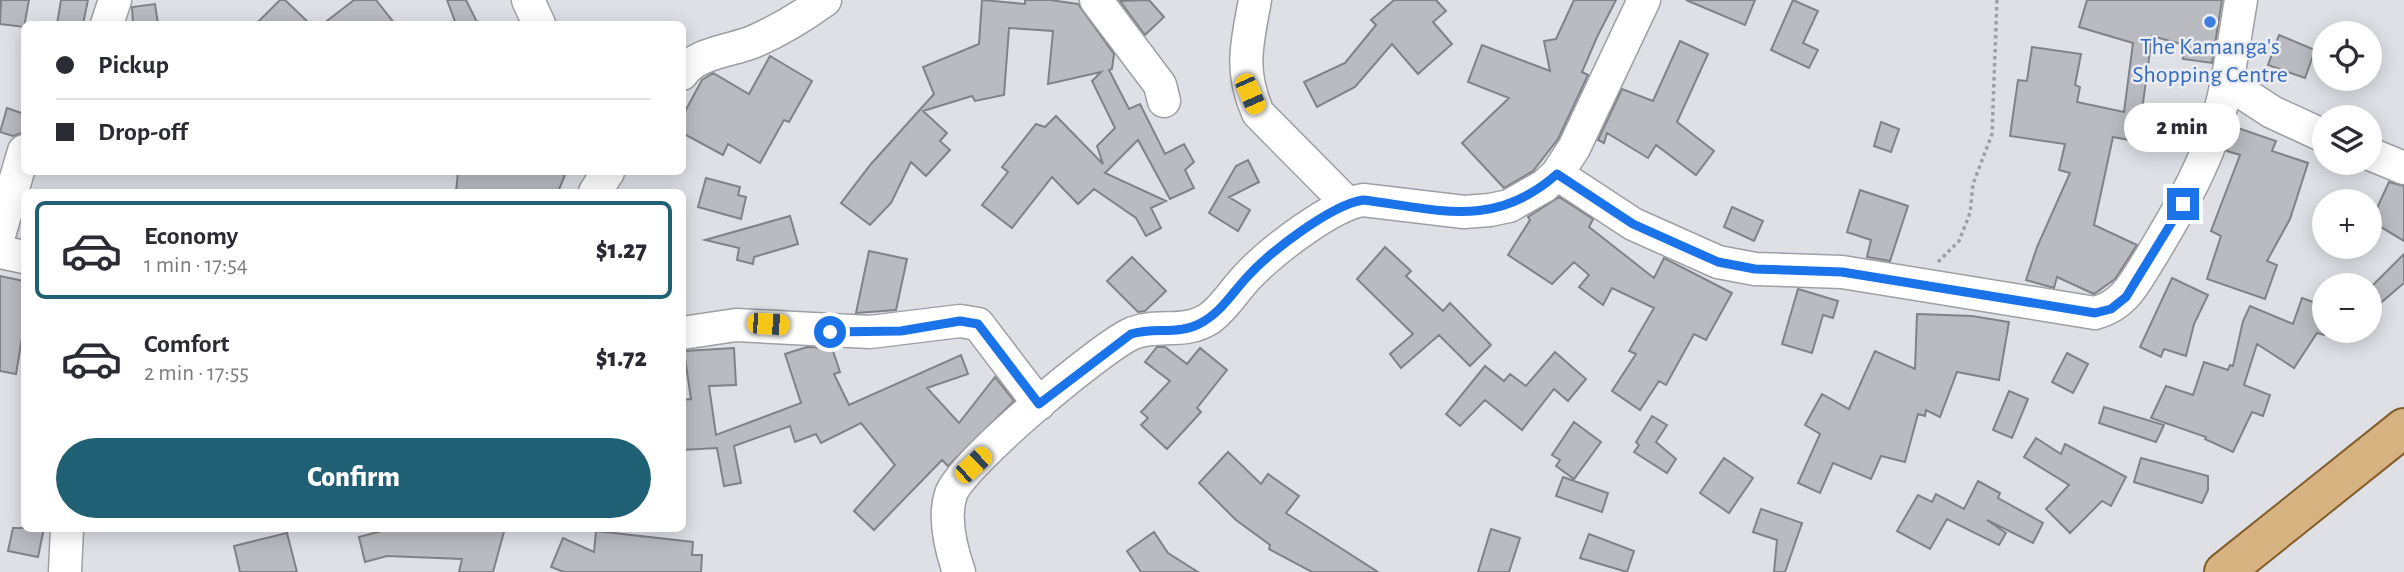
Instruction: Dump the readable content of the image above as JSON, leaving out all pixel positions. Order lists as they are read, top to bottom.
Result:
{
  "places": ["The Kamanga's Shopping Centre"],
  "page": {
    "map_buttons": ["+", "−"],
    "banner": ["Pickup", "Drop-off"],
    "bubble": "2 min",
    "list": [
      {
        "name": "Economy",
        "note": "1 min · 17:54",
        "value": "$1.27"
      },
      {
        "name": "Comfort",
        "note": "2 min · 17:55",
        "value": "$1.72"
      }
    ],
    "buttons": "Confirm"
  }
}
